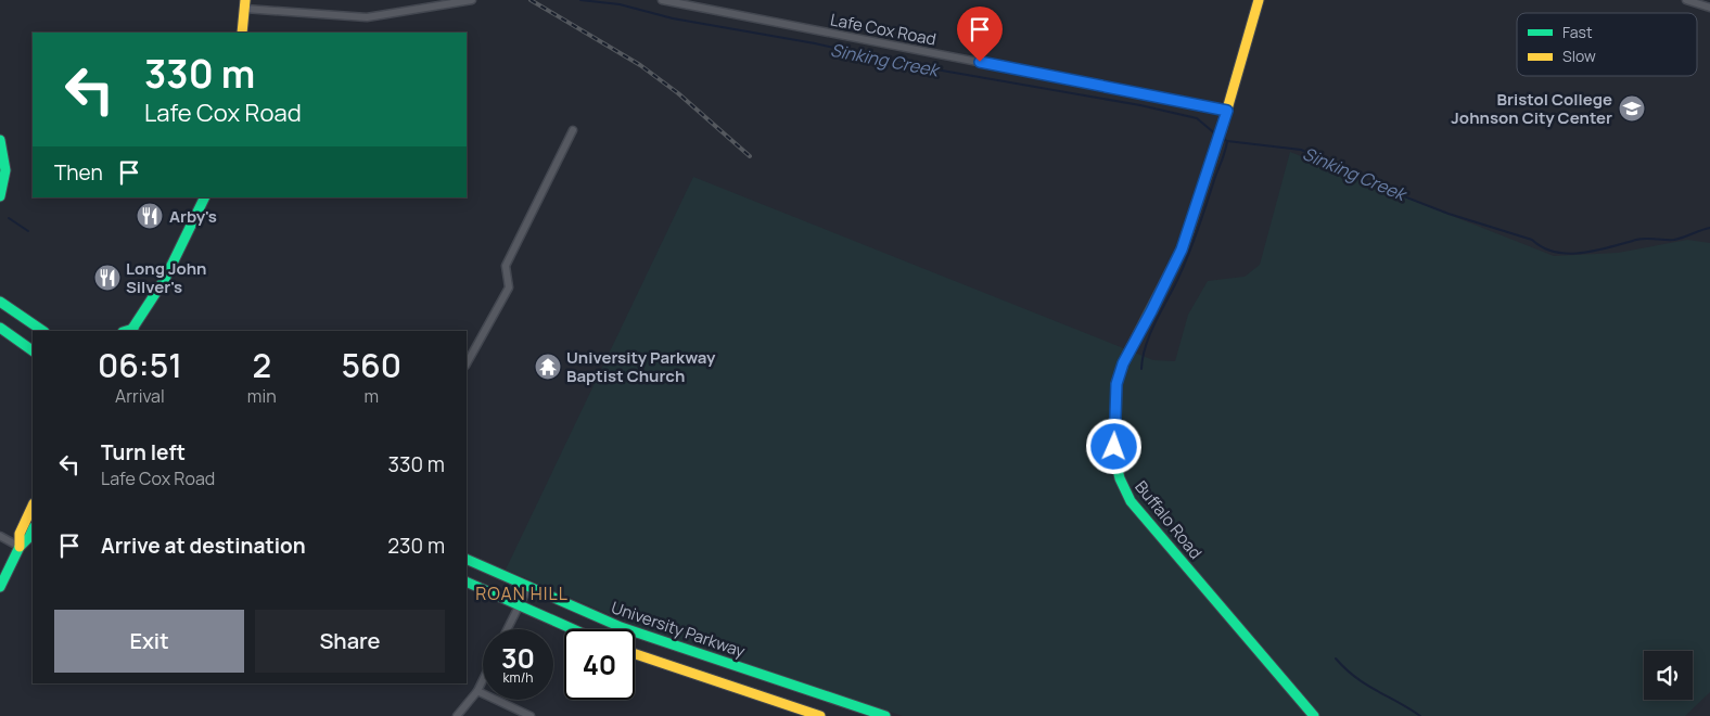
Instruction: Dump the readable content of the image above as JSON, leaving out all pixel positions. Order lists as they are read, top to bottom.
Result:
{
  "streets": {
    "main road": ["Buffalo Road", "University Parkway"],
    "street": ["Lafe Cox Road"]
  },
  "crossings": [
    ["Lafe Cox Road", "Buffalo Road"]
  ],
  "districts": ["ROAN HILL"],
  "water": ["Sinking Creek"],
  "places": {
    "school or university": ["Bristol College Johnson City Center"],
    "restaurant": ["Arby's", "Long John Silver's"],
    "temple": ["University Parkway Baptist Church"]
  },
  "legend": ["Fast", "Slow"],
  "page": {
    "turn": ["330 m", "Lafe Cox Road"],
    "then": "Then",
    "eta": [
      "06:51",
      "Arrival",
      "2",
      "min",
      "560",
      "m"
    ],
    "list": [
      {
        "name": "Turn left",
        "note": "Lafe Cox Road",
        "value": "330 m"
      },
      {
        "name": "Arrive at destination",
        "value": "230 m"
      }
    ],
    "buttons": ["Exit", "Share"],
    "speed": "30 km/h",
    "limit": "40"
  }
}
